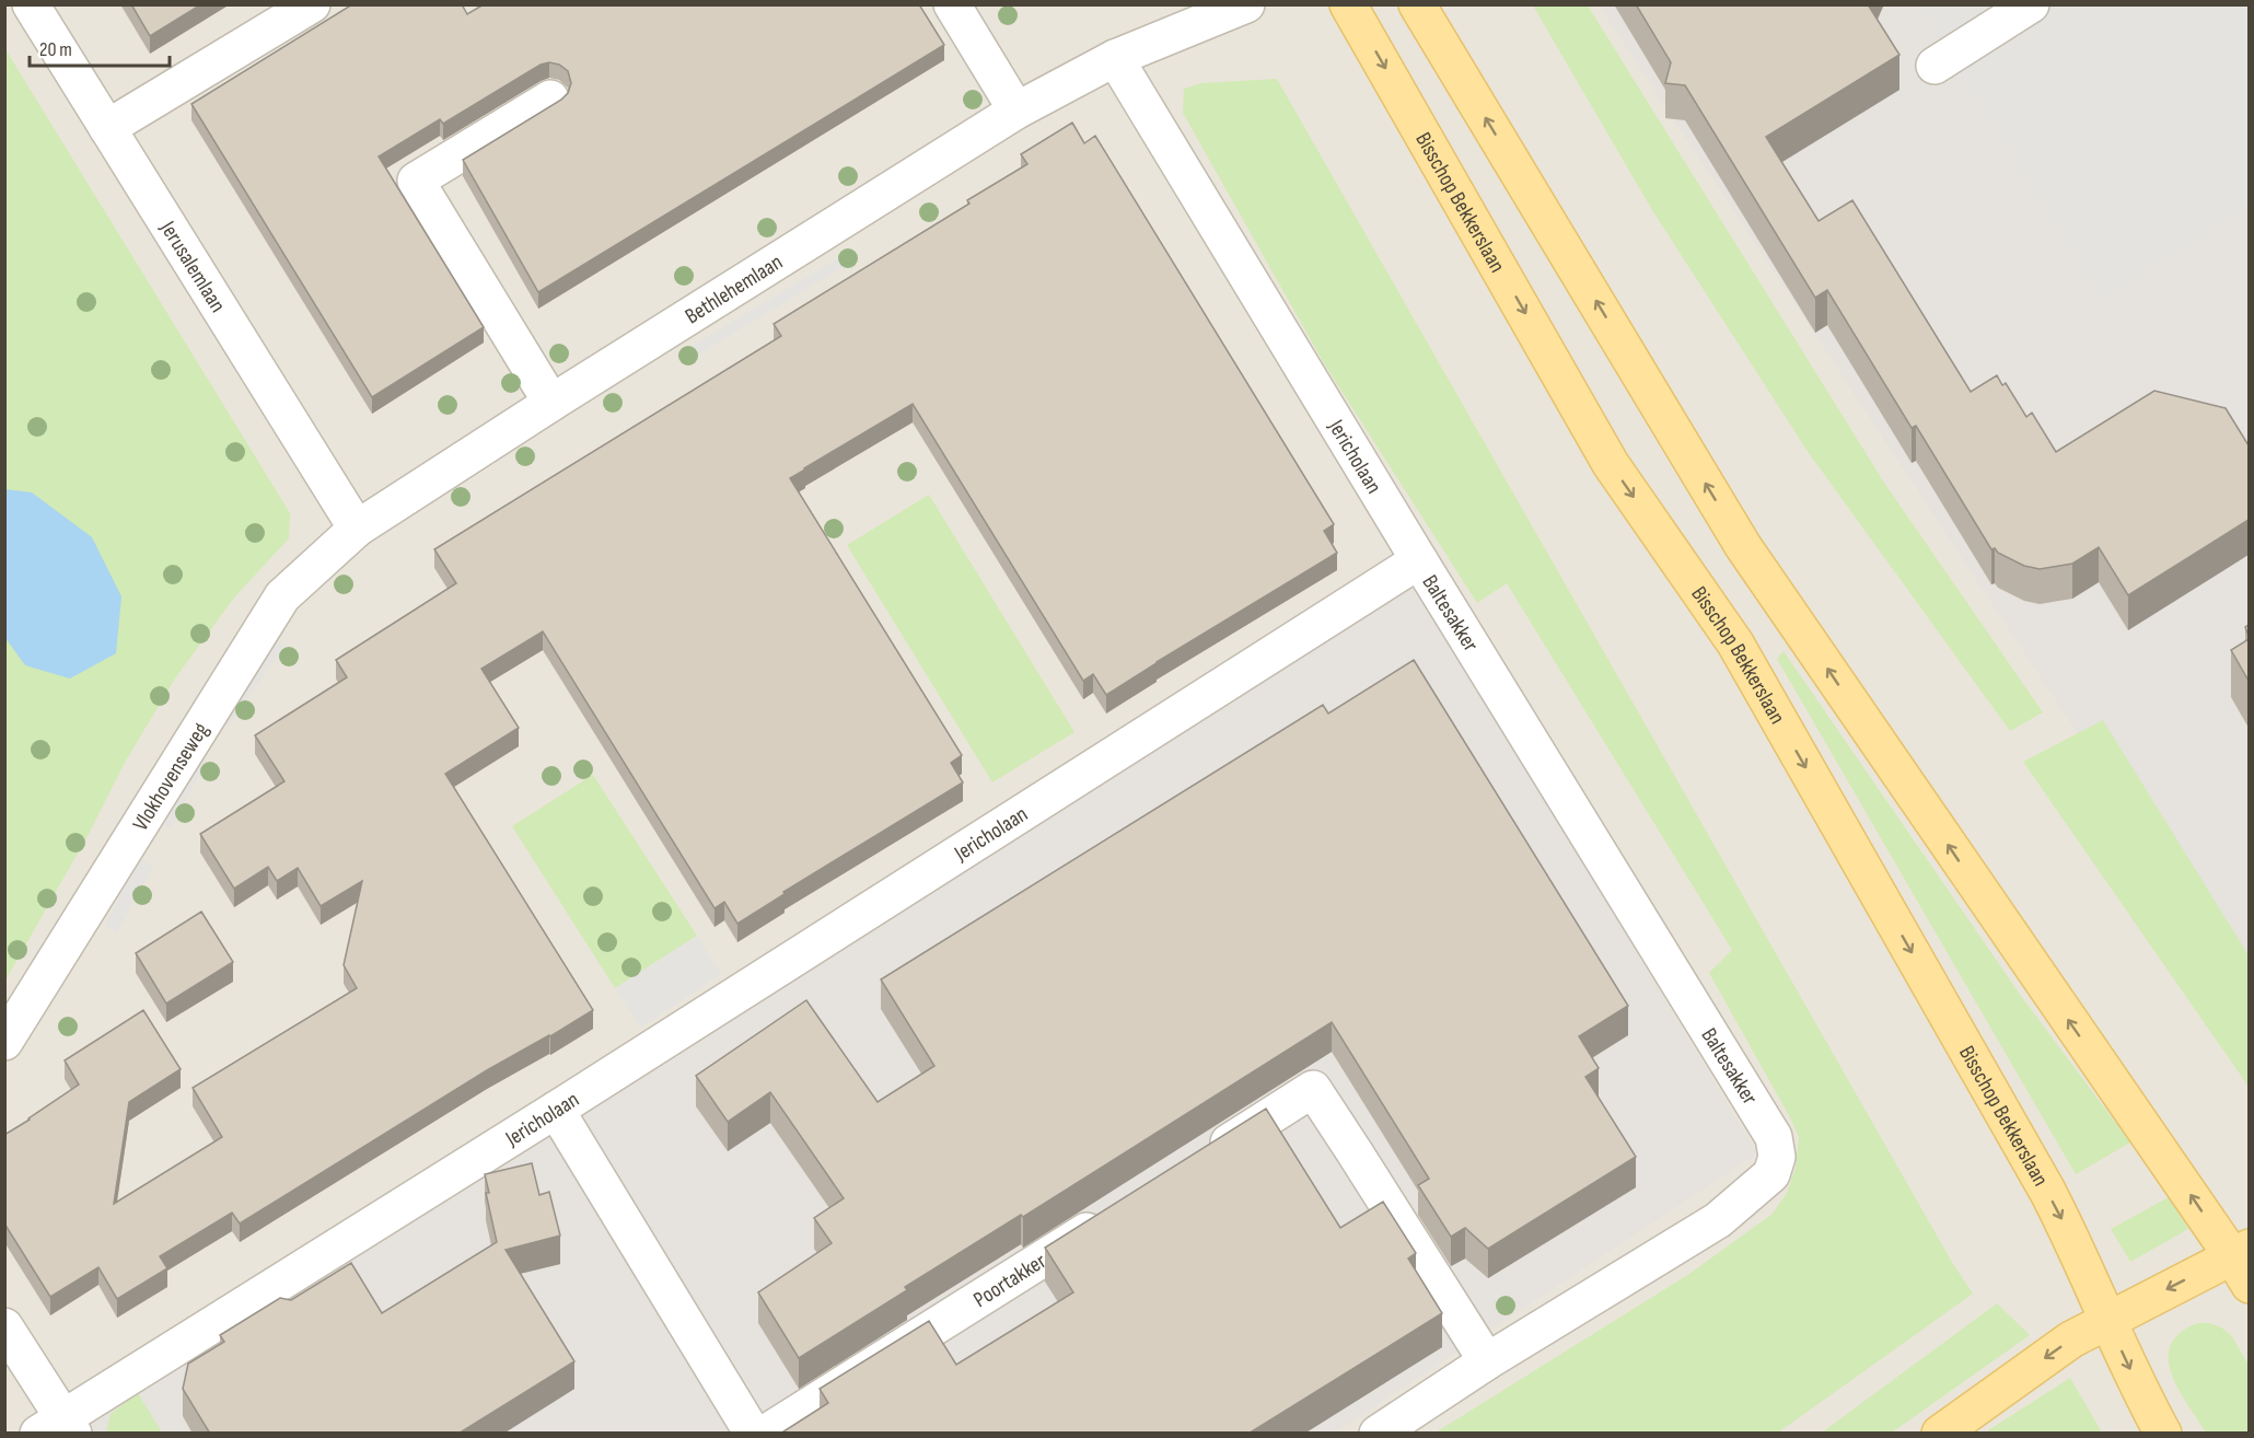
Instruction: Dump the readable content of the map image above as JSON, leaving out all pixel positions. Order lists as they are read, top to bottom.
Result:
{
  "streets": {
    "main road": ["Bisschop Bekkerslaan"],
    "street": [
      "Jerusalemlaan",
      "Bethlehemlaan",
      "Jericholaan",
      "Baltesakker",
      "Vlokhovenseweg",
      "Poortakker"
    ]
  },
  "crossings": [
    ["Jerusalemlaan", "Bethlehemlaan"],
    ["Jerusalemlaan", "Vlokhovenseweg"],
    ["Bethlehemlaan", "Jericholaan"],
    ["Bethlehemlaan", "Vlokhovenseweg"],
    ["Jericholaan", "Baltesakker"]
  ],
  "scale_bar": "20 m"
}
